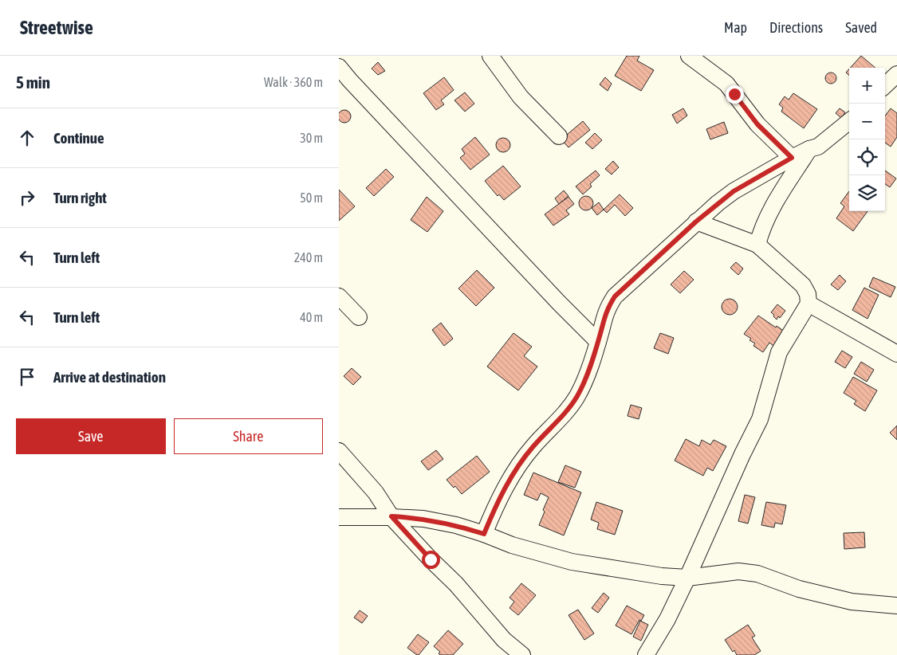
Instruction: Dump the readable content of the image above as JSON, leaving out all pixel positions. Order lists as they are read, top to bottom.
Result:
{
  "page": {
    "header": "Streetwise",
    "nav": ["Map", "Directions", "Saved"],
    "heading": ["5 min", "Walk · 360 m"],
    "map_buttons": ["+", "−"],
    "list": [
      ["Continue", "30 m"],
      ["Turn right", "50 m"],
      ["Turn left", "240 m"],
      ["Turn left", "40 m"],
      "Arrive at destination"
    ],
    "buttons": ["Save", "Share"]
  }
}
